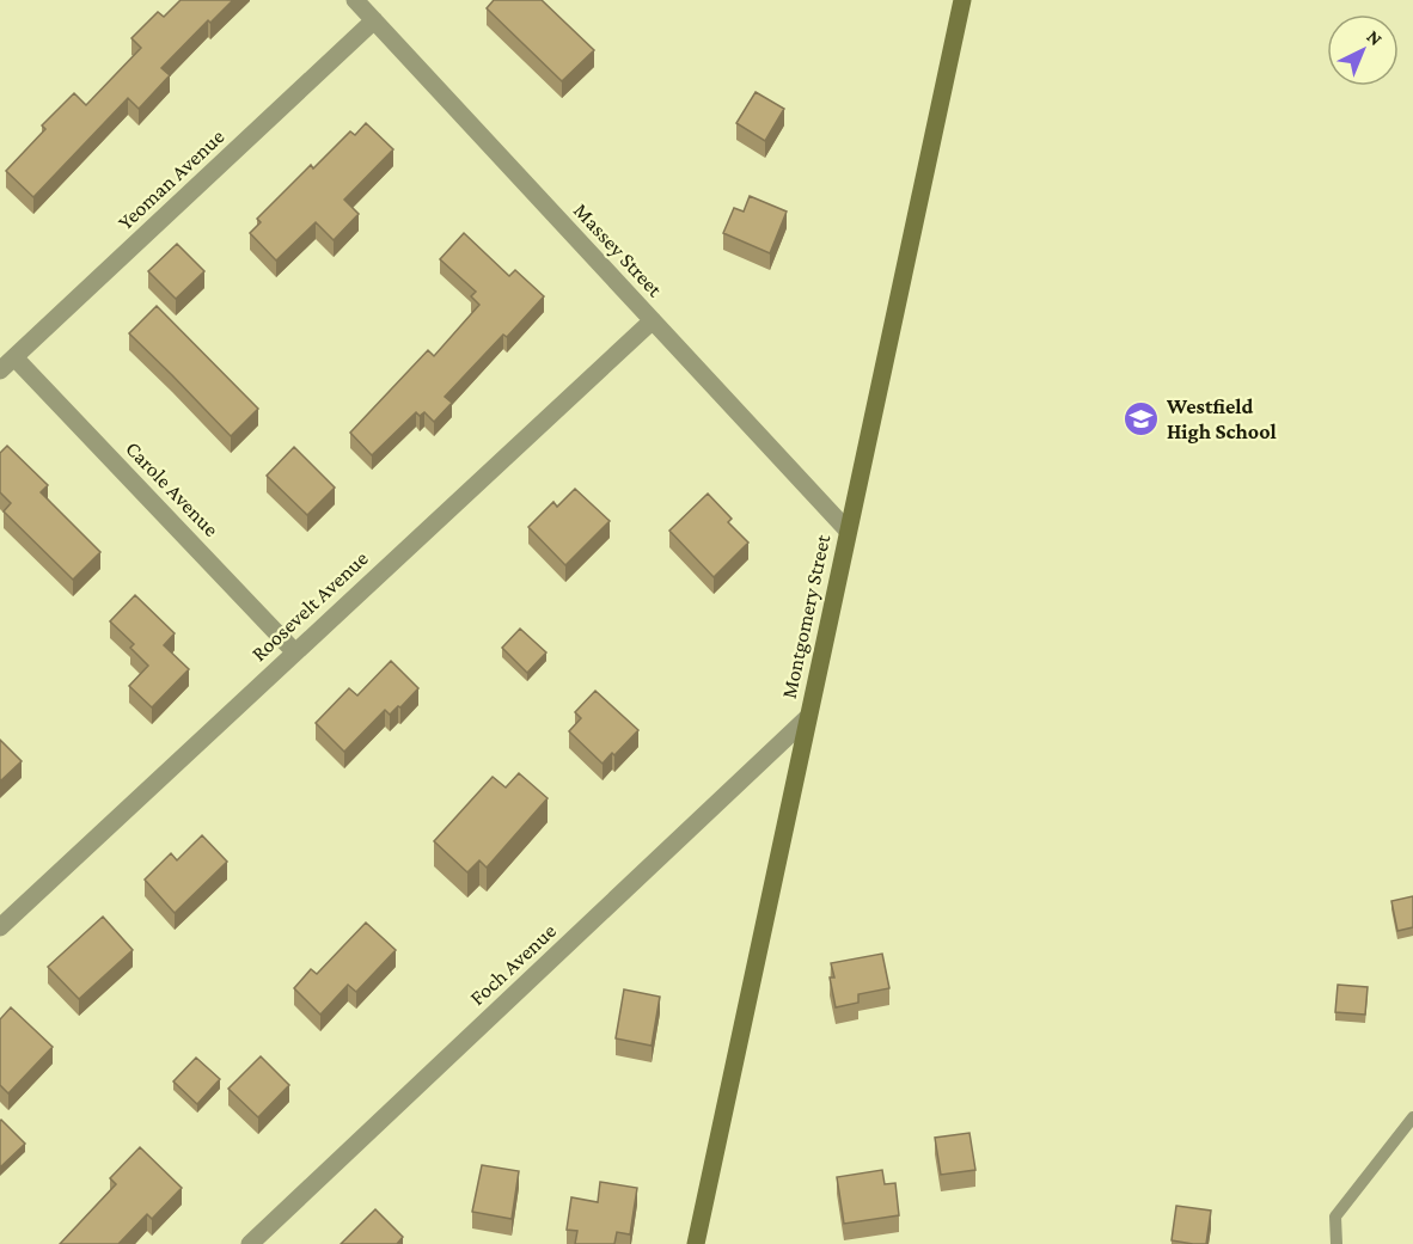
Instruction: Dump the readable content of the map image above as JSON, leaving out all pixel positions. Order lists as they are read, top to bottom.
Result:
{
  "streets": {
    "main road": ["Montgomery Street"],
    "street": [
      "Yeoman Avenue",
      "Massey Street",
      "Carole Avenue",
      "Roosevelt Avenue",
      "Foch Avenue"
    ]
  },
  "crossings": [
    ["Yeoman Avenue", "Massey Street"],
    ["Yeoman Avenue", "Carole Avenue"],
    ["Massey Street", "Roosevelt Avenue"],
    ["Massey Street", "Montgomery Street"],
    ["Carole Avenue", "Roosevelt Avenue"],
    ["Montgomery Street", "Foch Avenue"]
  ],
  "places": {
    "school or university": ["Westfield High School"]
  },
  "north": "top right"
}
